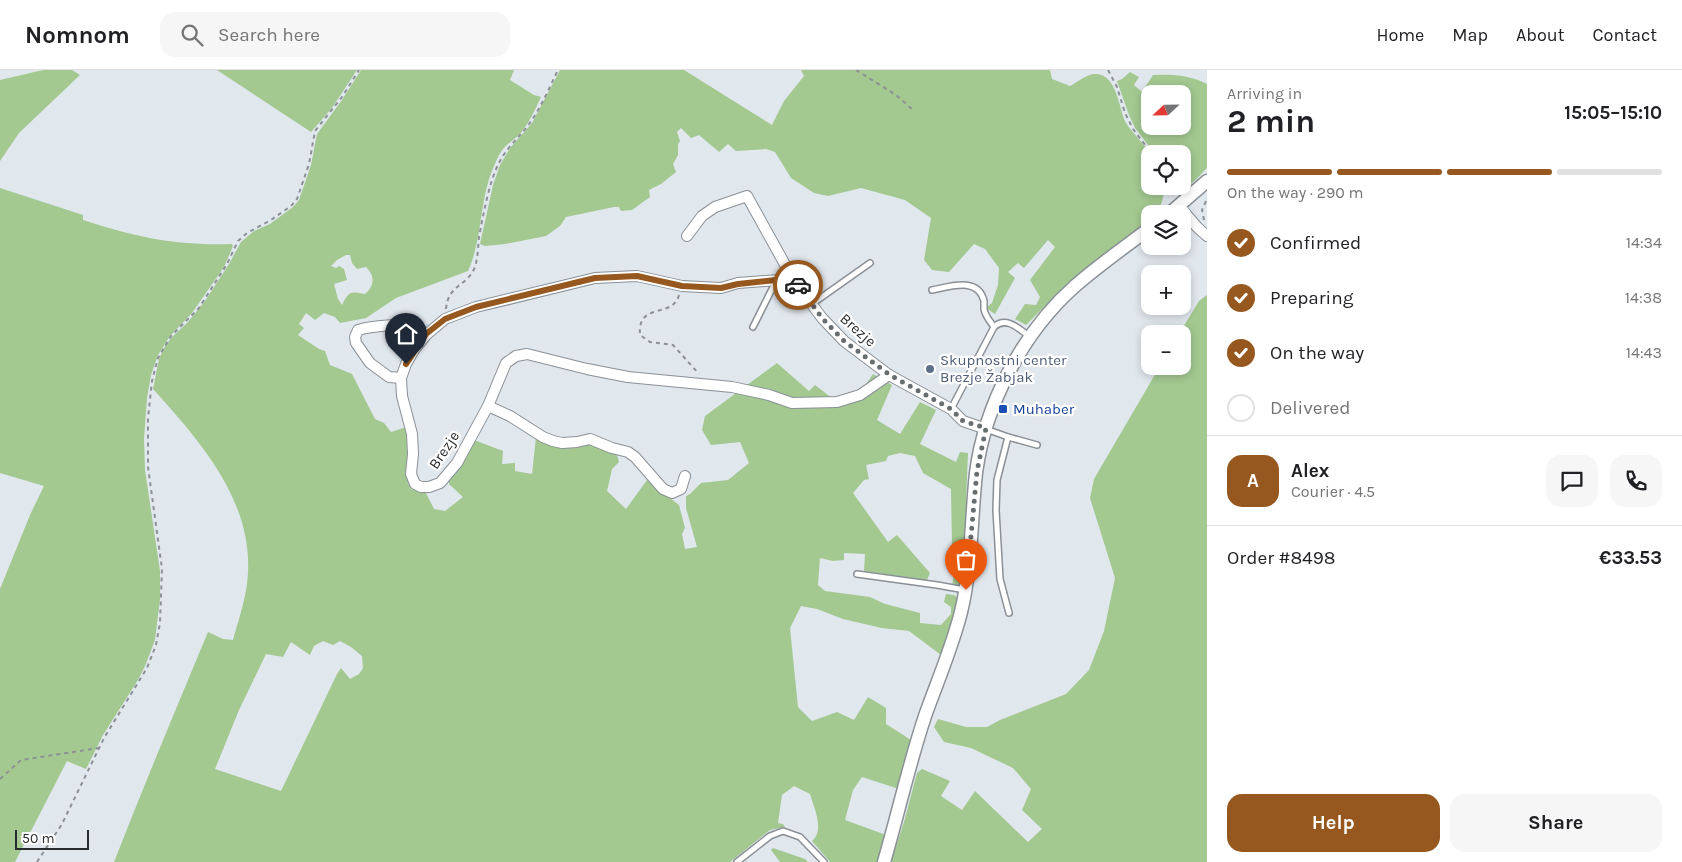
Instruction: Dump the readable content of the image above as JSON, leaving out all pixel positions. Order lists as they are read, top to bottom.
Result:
{
  "streets": {
    "street": ["Brezje"]
  },
  "places": {
    "other": ["Skupnostni center Brezje Žabjak"],
    "transit": ["Muhaber"]
  },
  "scale_bar": "50 m",
  "north": "left",
  "page": {
    "header": "Nomnom",
    "search": "Search here",
    "nav": [
      "Home",
      "Map",
      "About",
      "Contact"
    ],
    "heading": ["2 min", "Arriving in", "15:05–15:10"],
    "panel": [
      "Alex",
      "Courier · 4.5",
      "Order #8498",
      "€33.53"
    ],
    "map_buttons": ["+", "−"],
    "bar": "On the way · 290 m",
    "list": [
      ["Confirmed", "14:34"],
      ["Preparing", "14:38"],
      ["On the way", "14:43"],
      "Delivered"
    ],
    "round": "A",
    "buttons": ["Help", "Share"],
    "scale": "50 m"
  }
}
